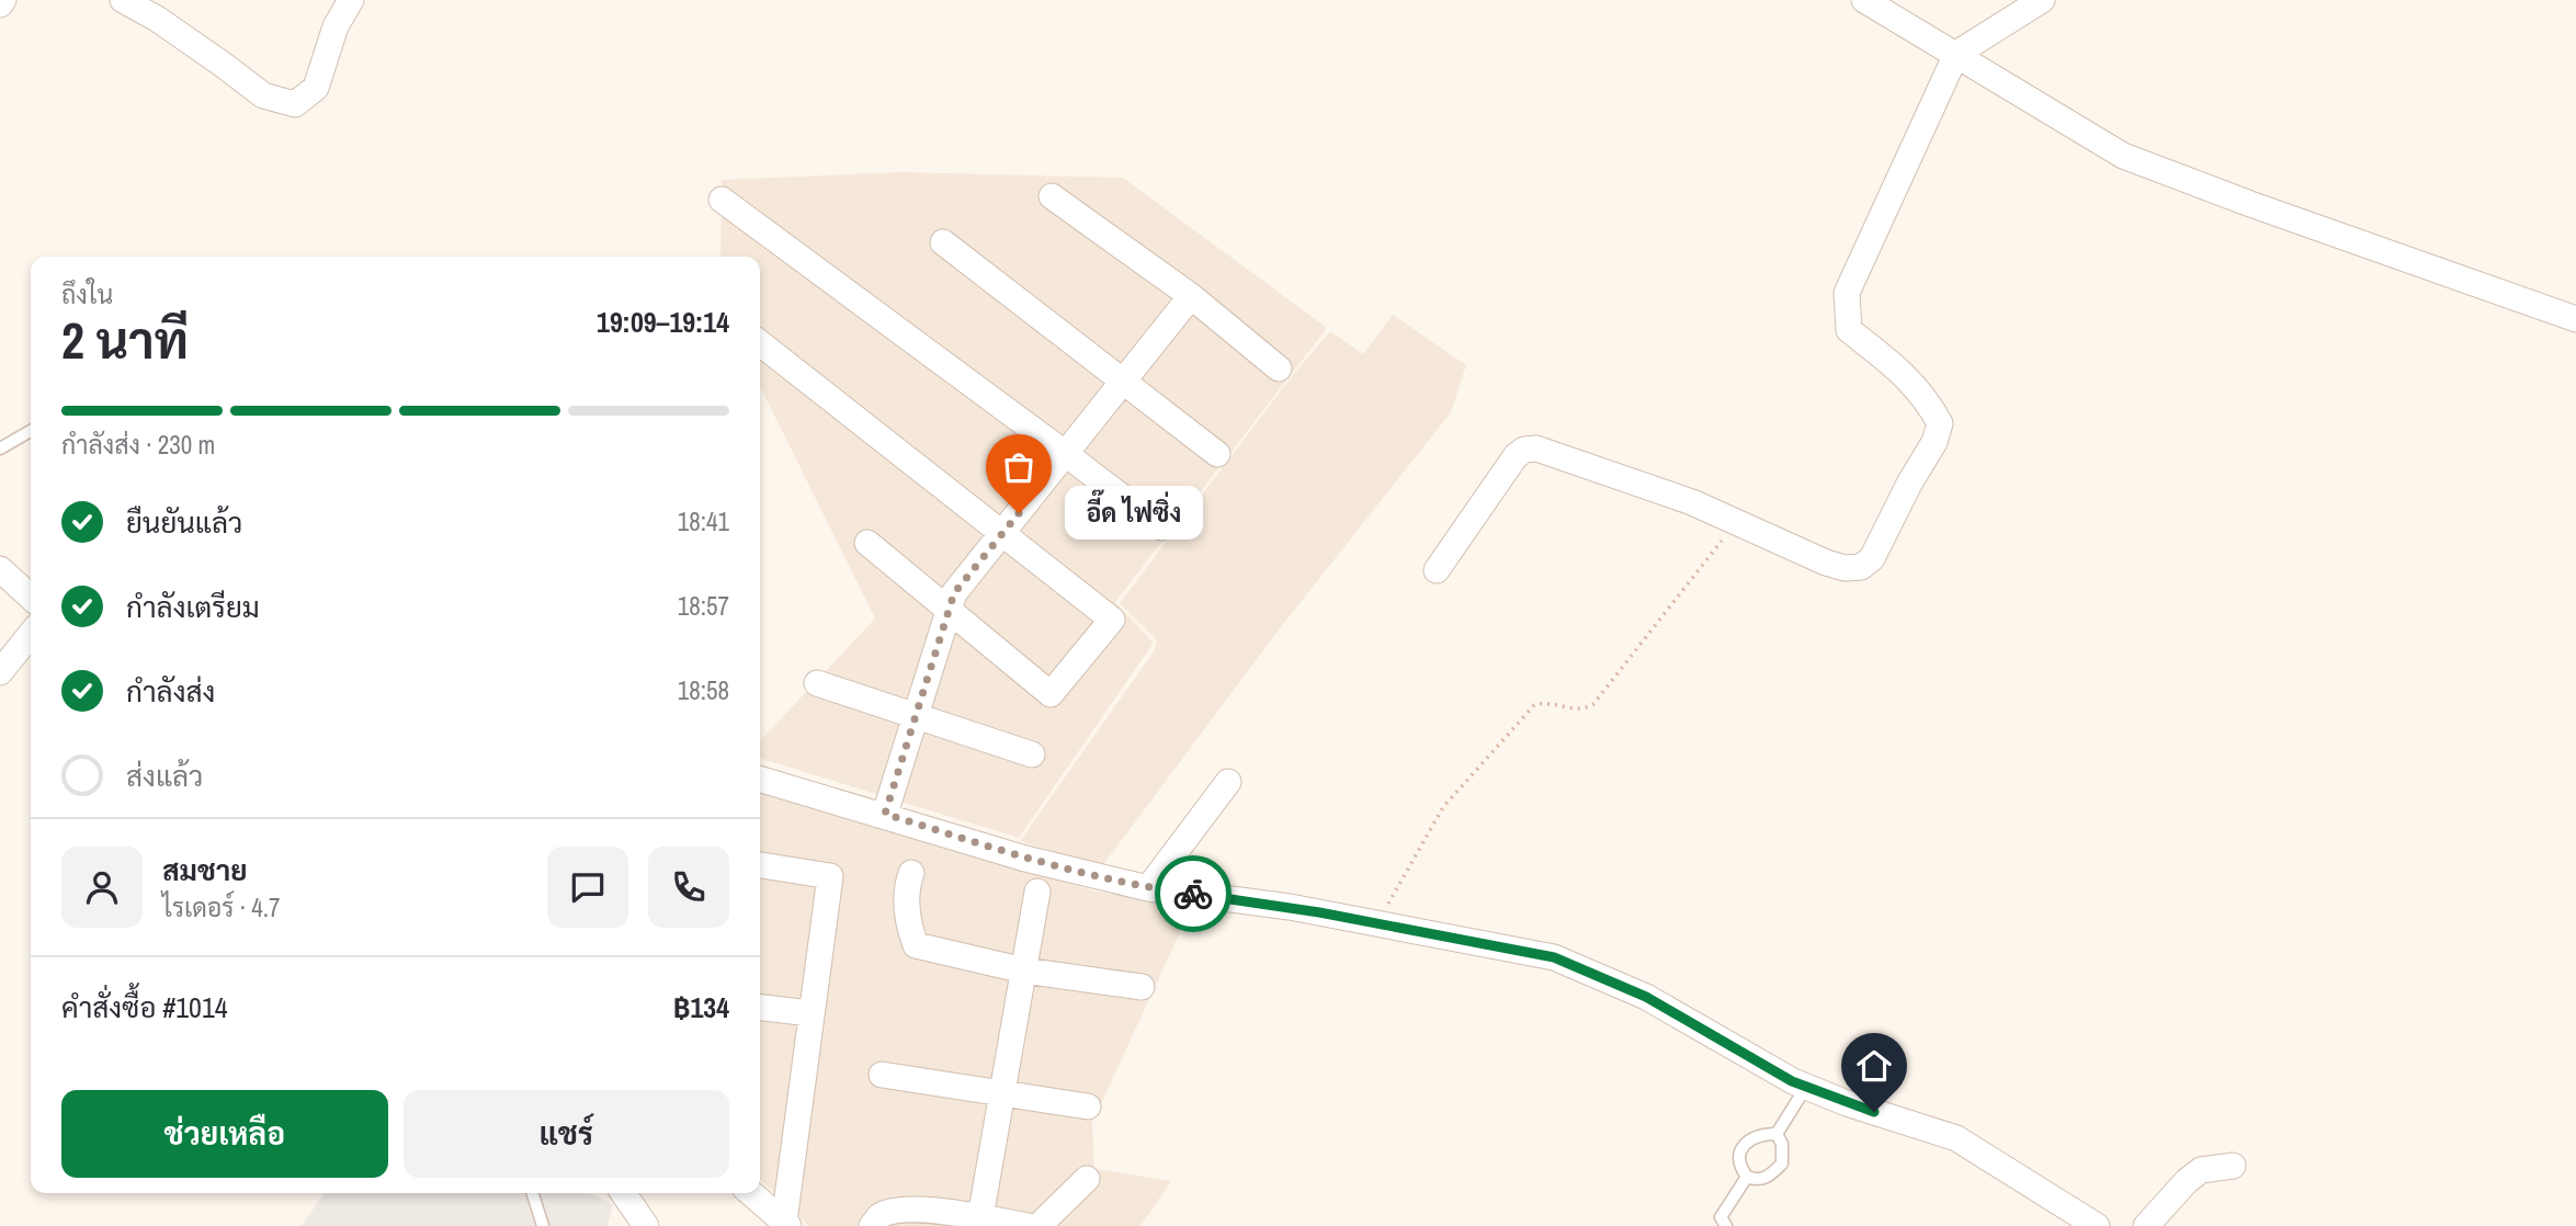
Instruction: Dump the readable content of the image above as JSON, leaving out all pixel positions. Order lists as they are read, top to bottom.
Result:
{
  "places": ["อี๊ด ไฟซิ่ง"],
  "page": {
    "heading": ["2 นาที", "ถึงใน", "19:09–19:14"],
    "panel": [
      "สมชาย",
      "ไรเดอร์ · 4.7",
      "คำสั่งซื้อ #1014",
      "฿134"
    ],
    "bar": "กำลังส่ง · 230 m",
    "list": [
      ["ยืนยันแล้ว", "18:41"],
      ["กำลังเตรียม", "18:57"],
      ["กำลังส่ง", "18:58"],
      "ส่งแล้ว"
    ],
    "bubble": "อี๊ด ไฟซิ่ง",
    "buttons": ["ช่วยเหลือ", "แชร์"]
  }
}
